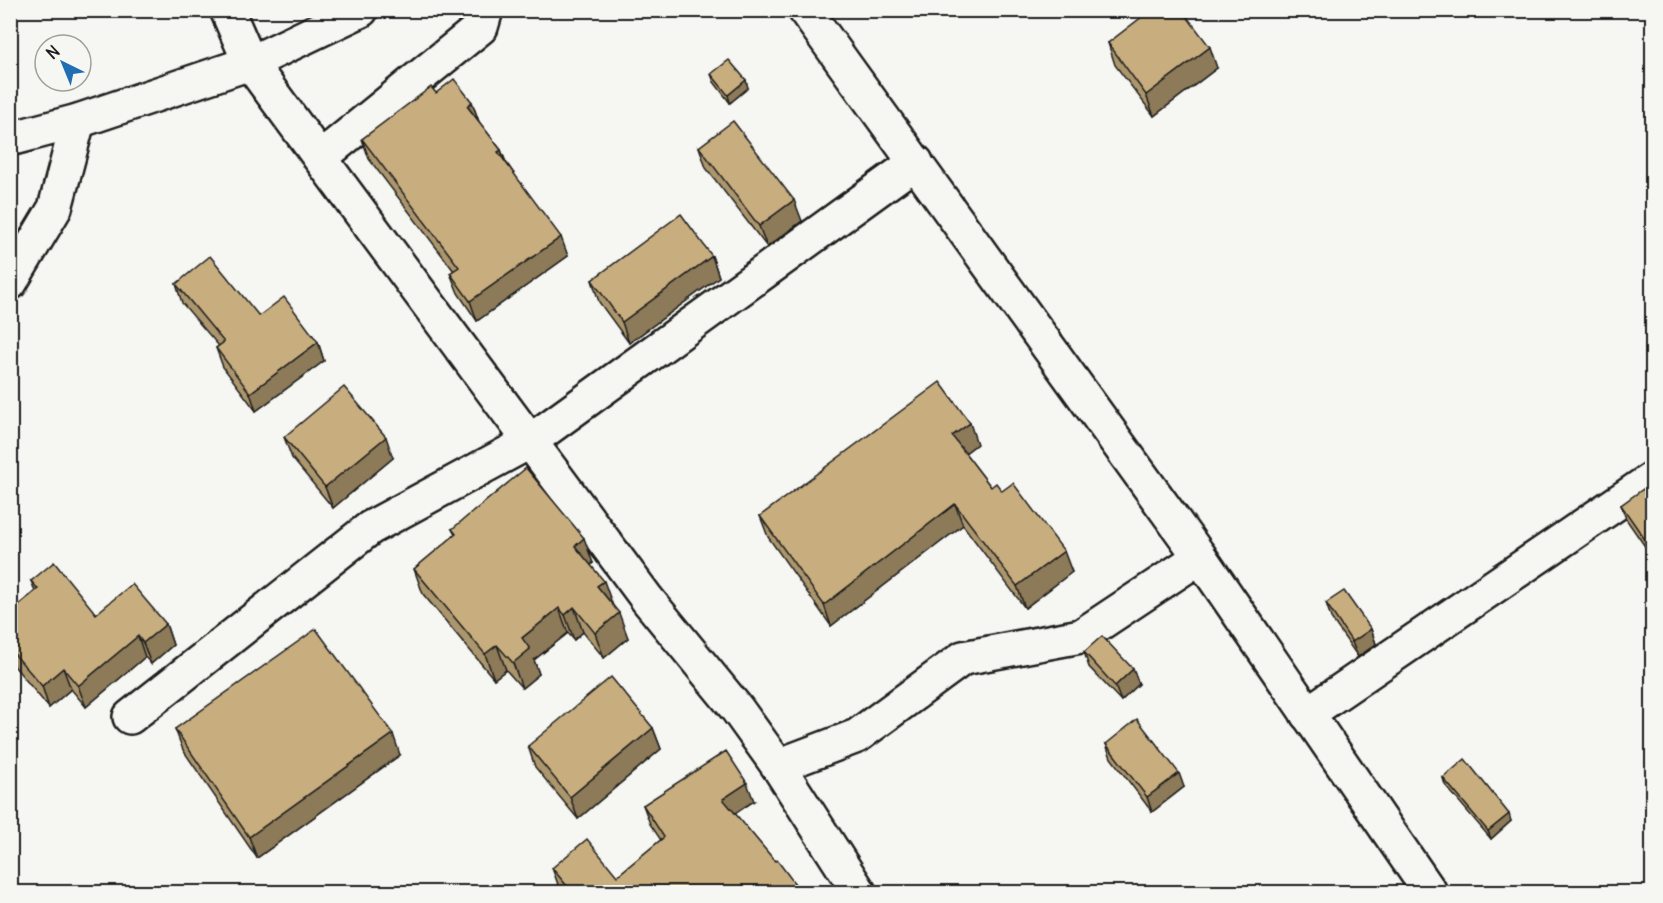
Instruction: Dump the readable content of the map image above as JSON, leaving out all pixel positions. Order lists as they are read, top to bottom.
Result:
{
  "north": "top left"
}
